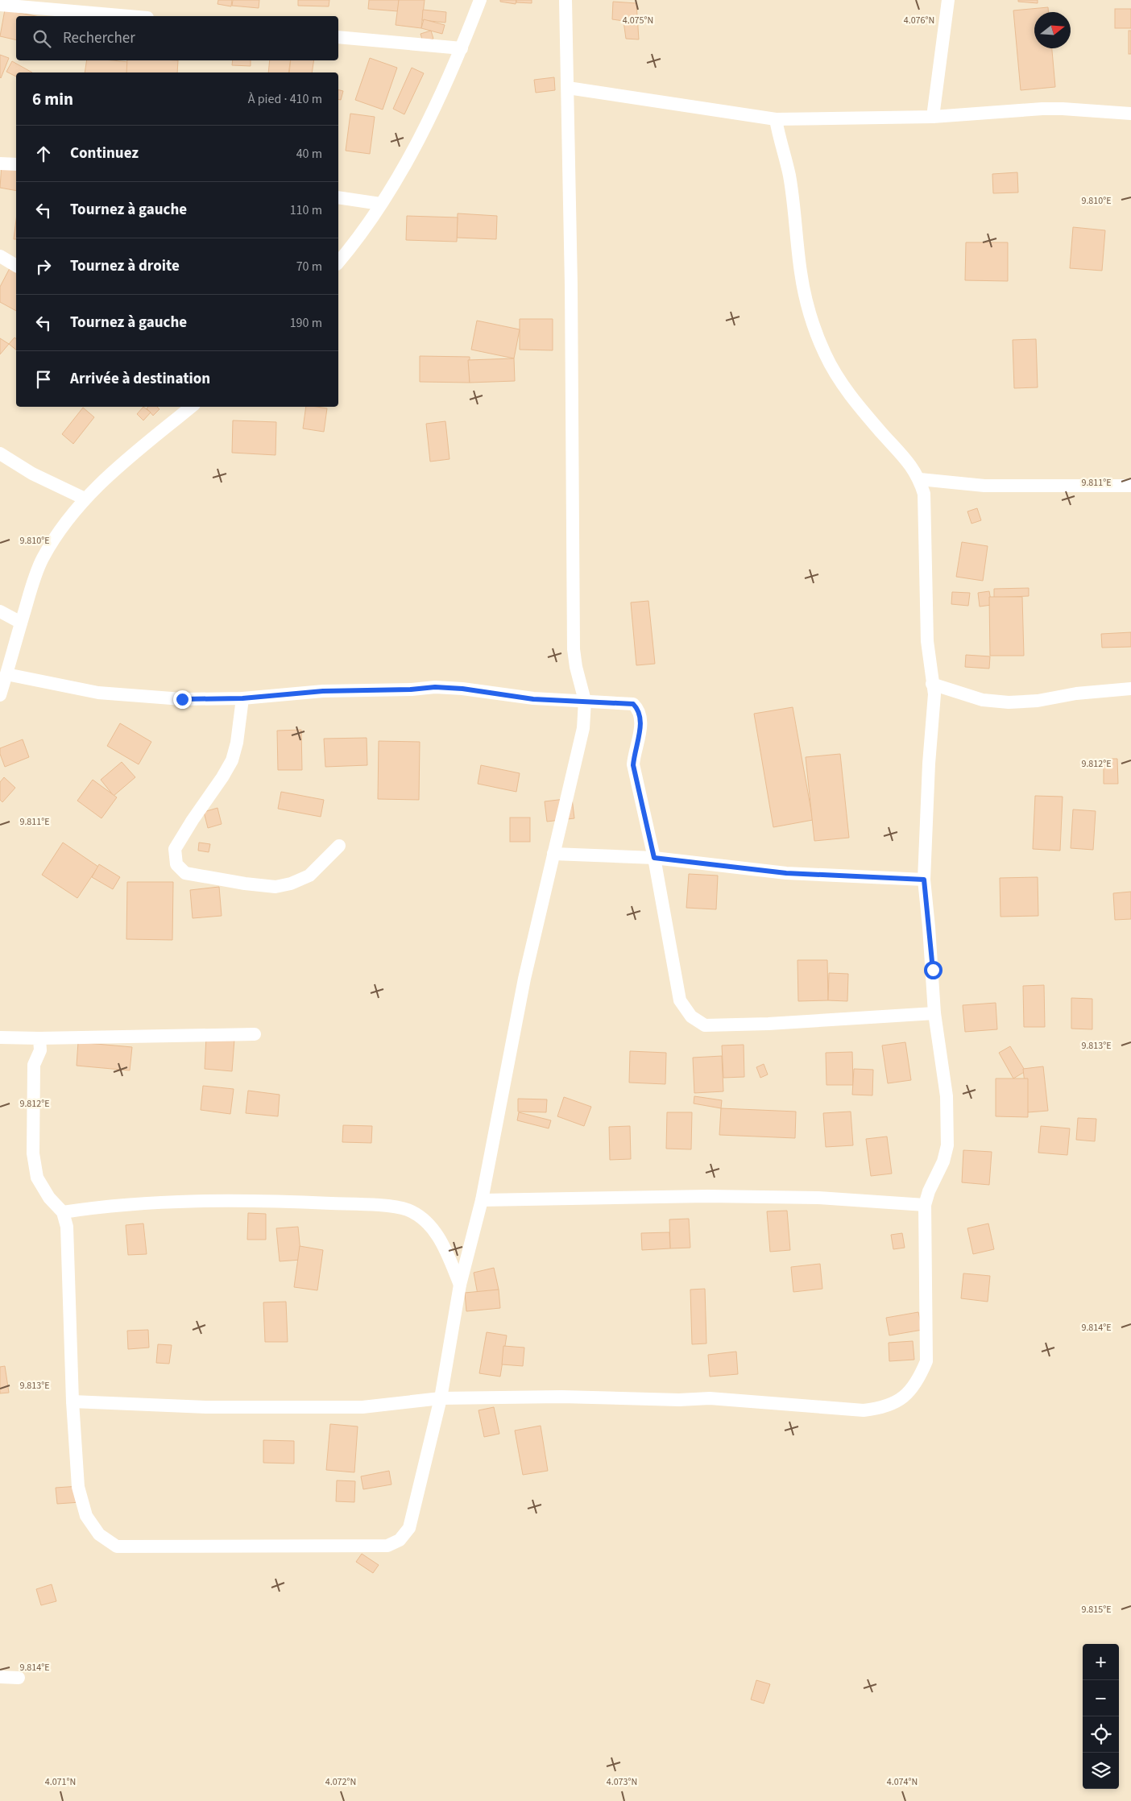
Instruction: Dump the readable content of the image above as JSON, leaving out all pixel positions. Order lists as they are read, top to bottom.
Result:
{
  "north": "right",
  "page": {
    "search": "Rechercher",
    "heading": ["6 min", "À pied · 410 m"],
    "list": [
      ["Continuez", "40 m"],
      ["Tournez à gauche", "110 m"],
      ["Tournez à droite", "70 m"],
      ["Tournez à gauche", "190 m"],
      "Arrivée à destination"
    ],
    "map_buttons": ["+", "−"]
  },
  "coordinates": [
    "4.075°N",
    "4.076°N",
    "9.810°E",
    "9.811°E",
    "9.812°E",
    "9.813°E",
    "9.814°E",
    "9.815°E",
    "4.071°N",
    "4.072°N",
    "4.073°N",
    "4.074°N"
  ]
}
